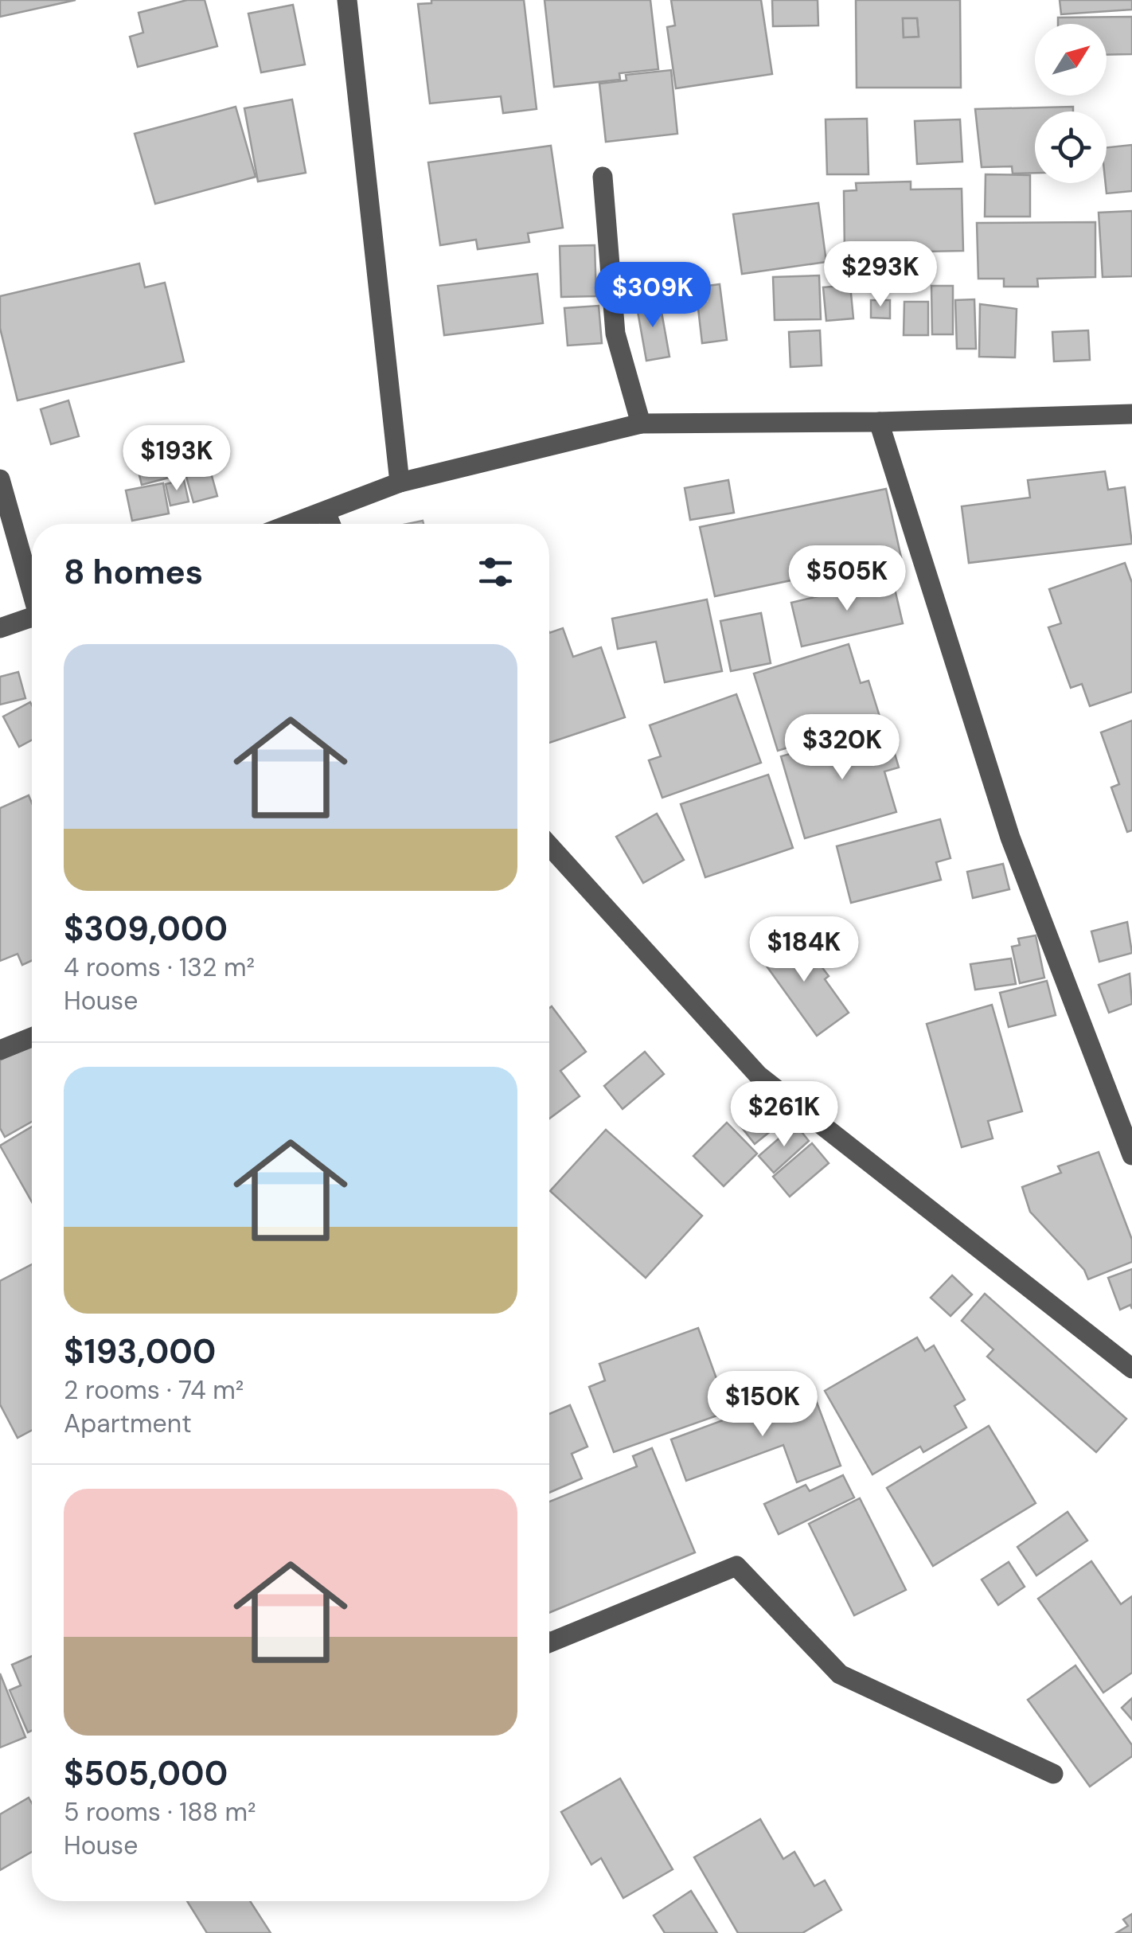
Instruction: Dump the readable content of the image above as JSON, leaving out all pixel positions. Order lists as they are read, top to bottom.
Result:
{
  "north": "top right",
  "page": {
    "price": [
      "$293K",
      "$309K",
      "$193K",
      "$505K",
      "$320K",
      "$184K",
      "$261K",
      "$150K"
    ],
    "heading": "8 homes",
    "list": [
      {
        "name": "$309,000",
        "note": "4 rooms · 132 m² · House"
      },
      {
        "name": "$193,000",
        "note": "2 rooms · 74 m² · Apartment"
      },
      {
        "name": "$505,000",
        "note": "5 rooms · 188 m² · House"
      }
    ]
  }
}
